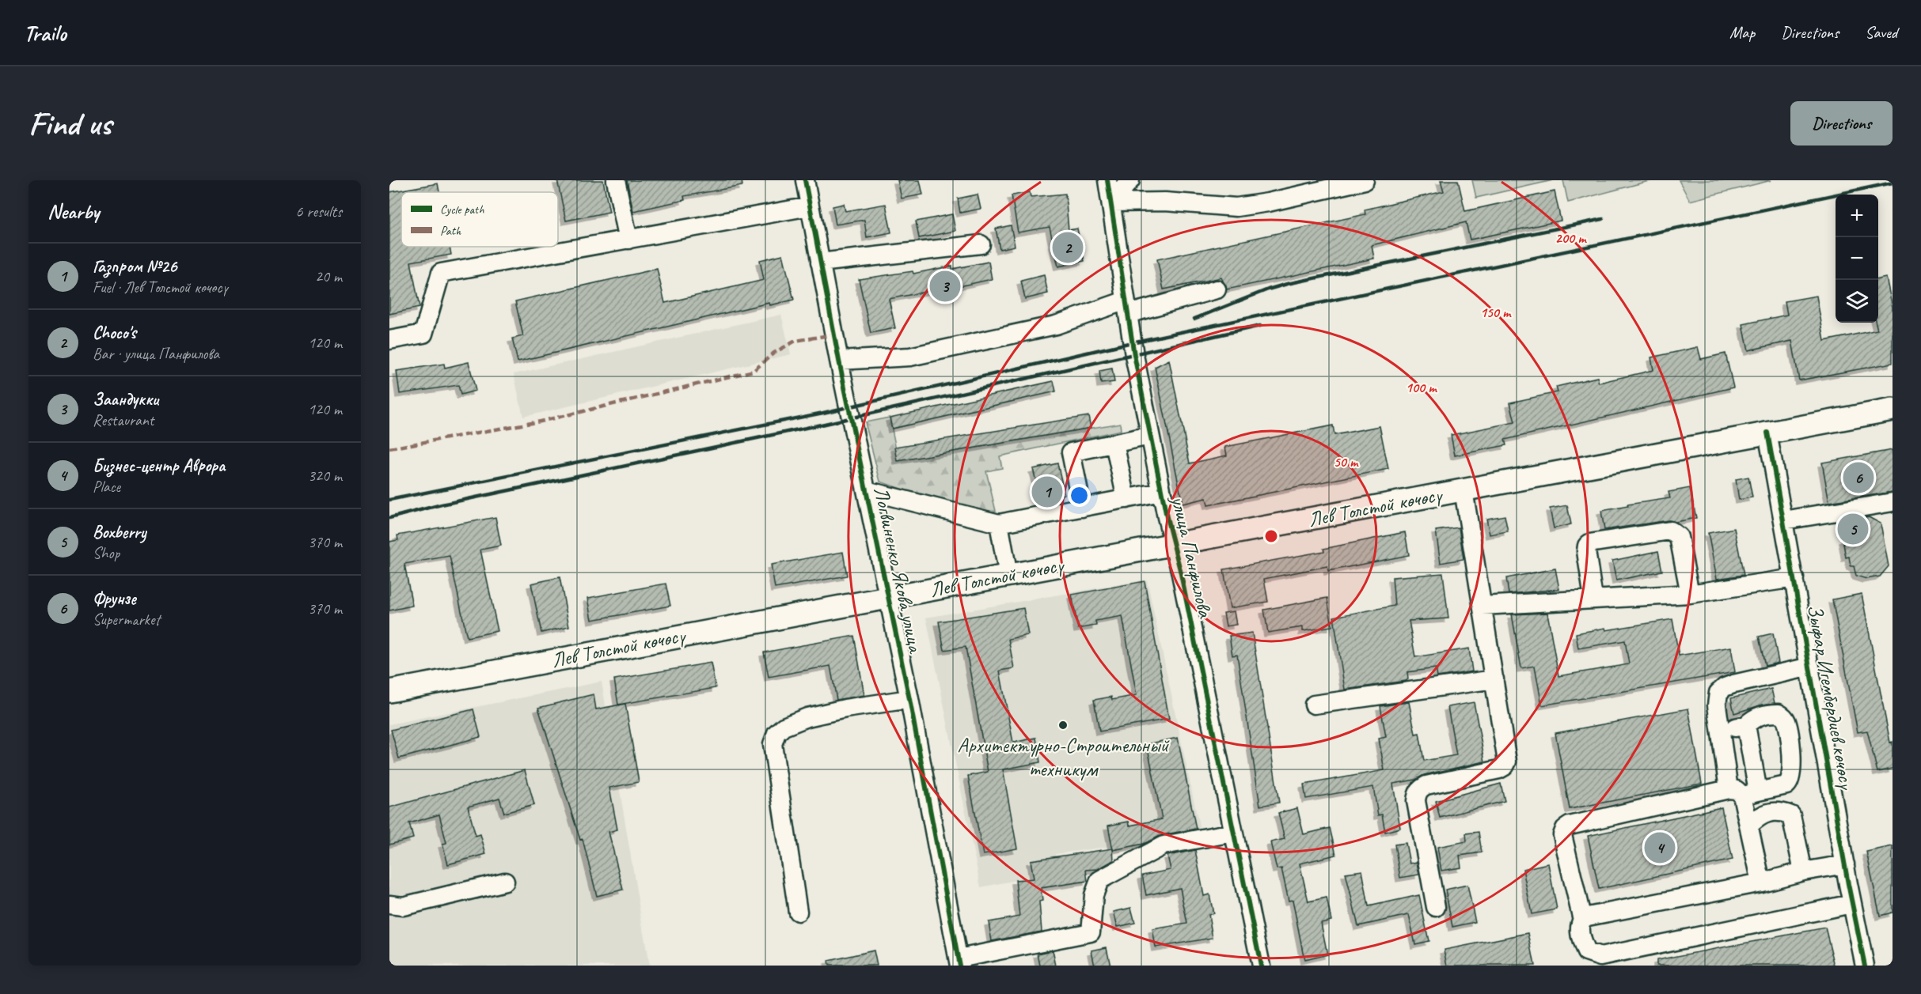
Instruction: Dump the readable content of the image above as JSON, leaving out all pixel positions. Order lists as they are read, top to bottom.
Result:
{
  "streets": {
    "main road": ["Лев Толстой көчөсү"],
    "street": ["улица Панфилова", "Логвиненко Якова улица", "Зыфар Игембердиев көчөсү"]
  },
  "crossings": [
    ["Лев Толстой көчөсү", "улица Панфилова"],
    ["Лев Толстой көчөсү", "Логвиненко Якова улица"],
    ["Лев Толстой көчөсү", "Зыфар Игембердиев көчөсү"]
  ],
  "places": ["Архитектурно-Строительный техникум"],
  "legend": ["Cycle path", "Path"],
  "page": {
    "header": "Trailo",
    "nav": ["Map", "Directions", "Saved"],
    "buttons": "Directions",
    "title": "Find us",
    "heading": ["Nearby", "6 results"],
    "map_buttons": ["+", "−"],
    "pins": [
      "2",
      "3",
      "6",
      "1",
      "5",
      "4"
    ],
    "list": [
      {
        "mark": "1",
        "name": "Газпром №26",
        "note": "Fuel · Лев Толстой көчөсү",
        "value": "20 m"
      },
      {
        "mark": "2",
        "name": "Choco's",
        "note": "Bar · улица Панфилова",
        "value": "120 m"
      },
      {
        "mark": "3",
        "name": "Заандукки",
        "note": "Restaurant",
        "value": "120 m"
      },
      {
        "mark": "4",
        "name": "Бизнес-центр Аврора",
        "note": "Place",
        "value": "320 m"
      },
      {
        "mark": "5",
        "name": "Boxberry",
        "note": "Shop",
        "value": "370 m"
      },
      {
        "mark": "6",
        "name": "Фрунзе",
        "note": "Supermarket",
        "value": "370 m"
      }
    ]
  },
  "rings": [
    "200 m",
    "150 m",
    "100 m",
    "50 m"
  ]
}
